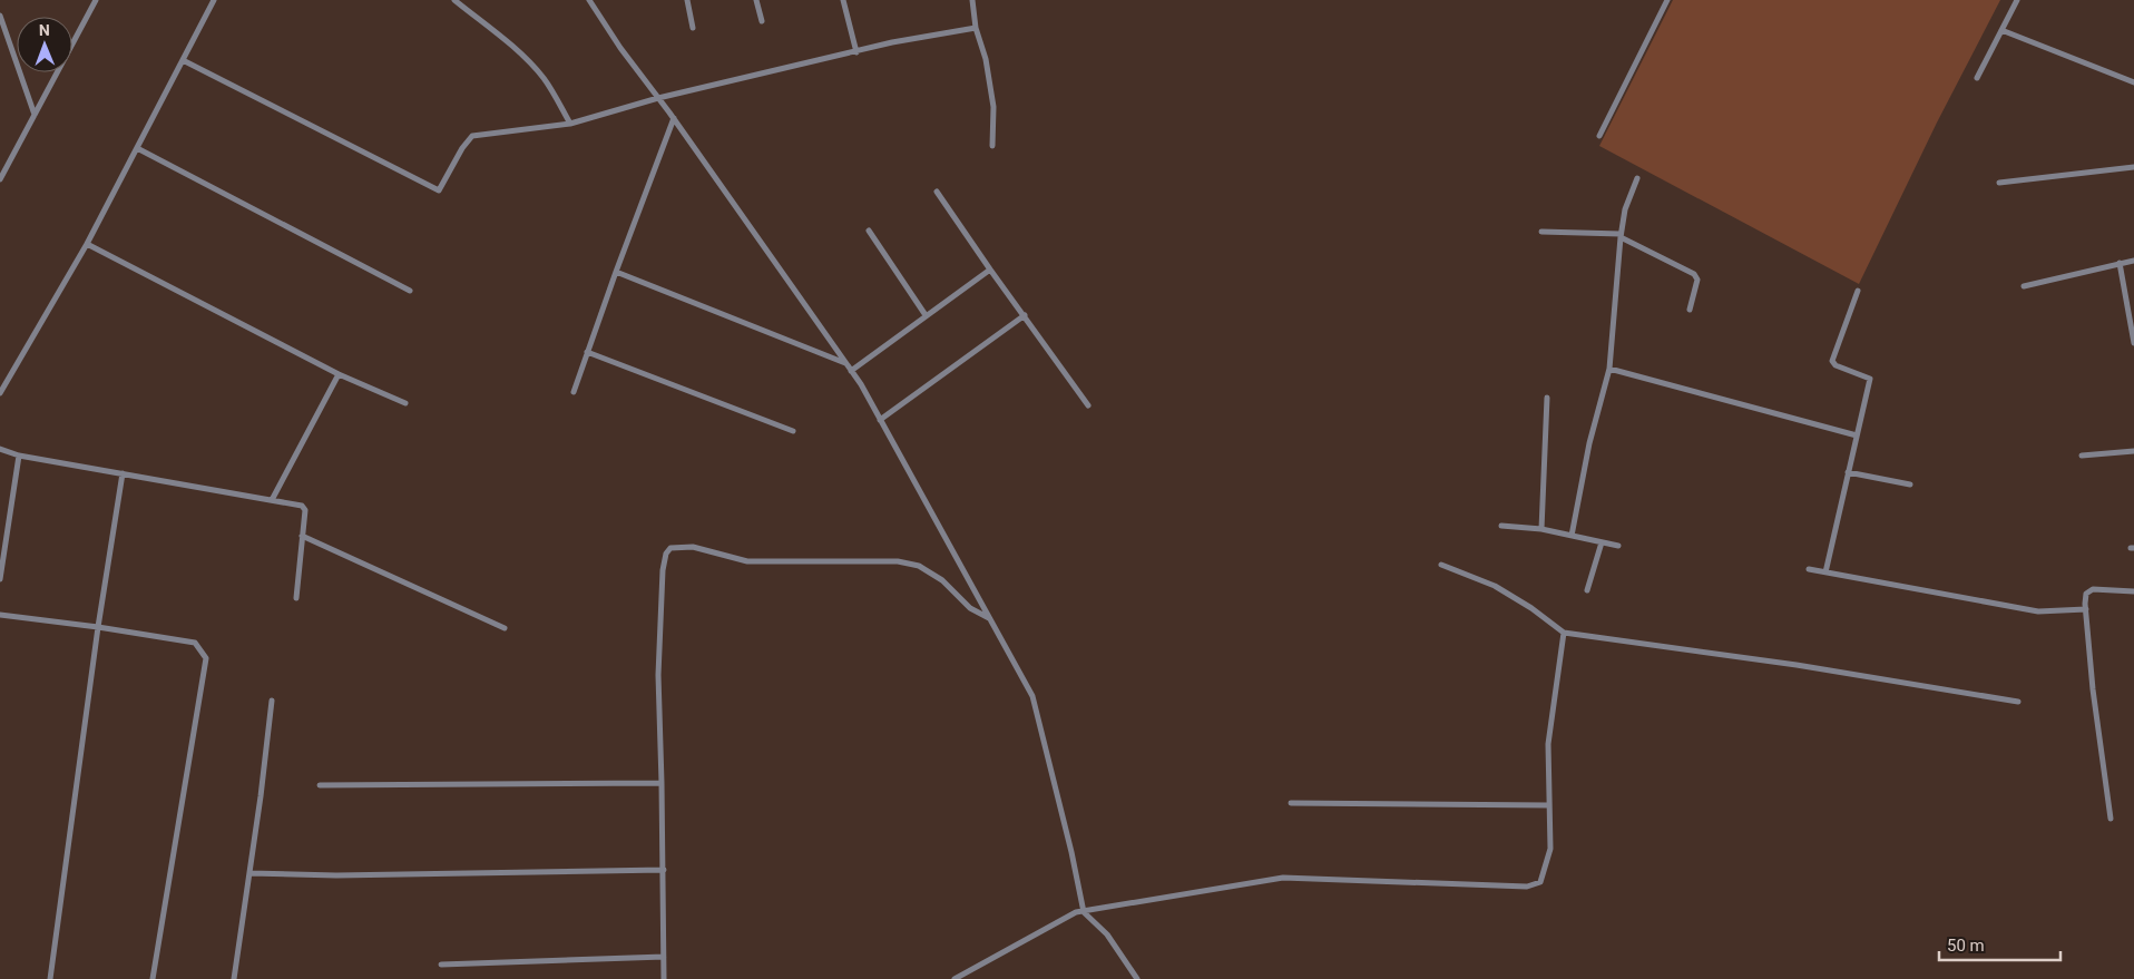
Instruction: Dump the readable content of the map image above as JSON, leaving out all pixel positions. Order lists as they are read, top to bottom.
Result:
{
  "scale_bar": "50 m",
  "north": "top"
}
